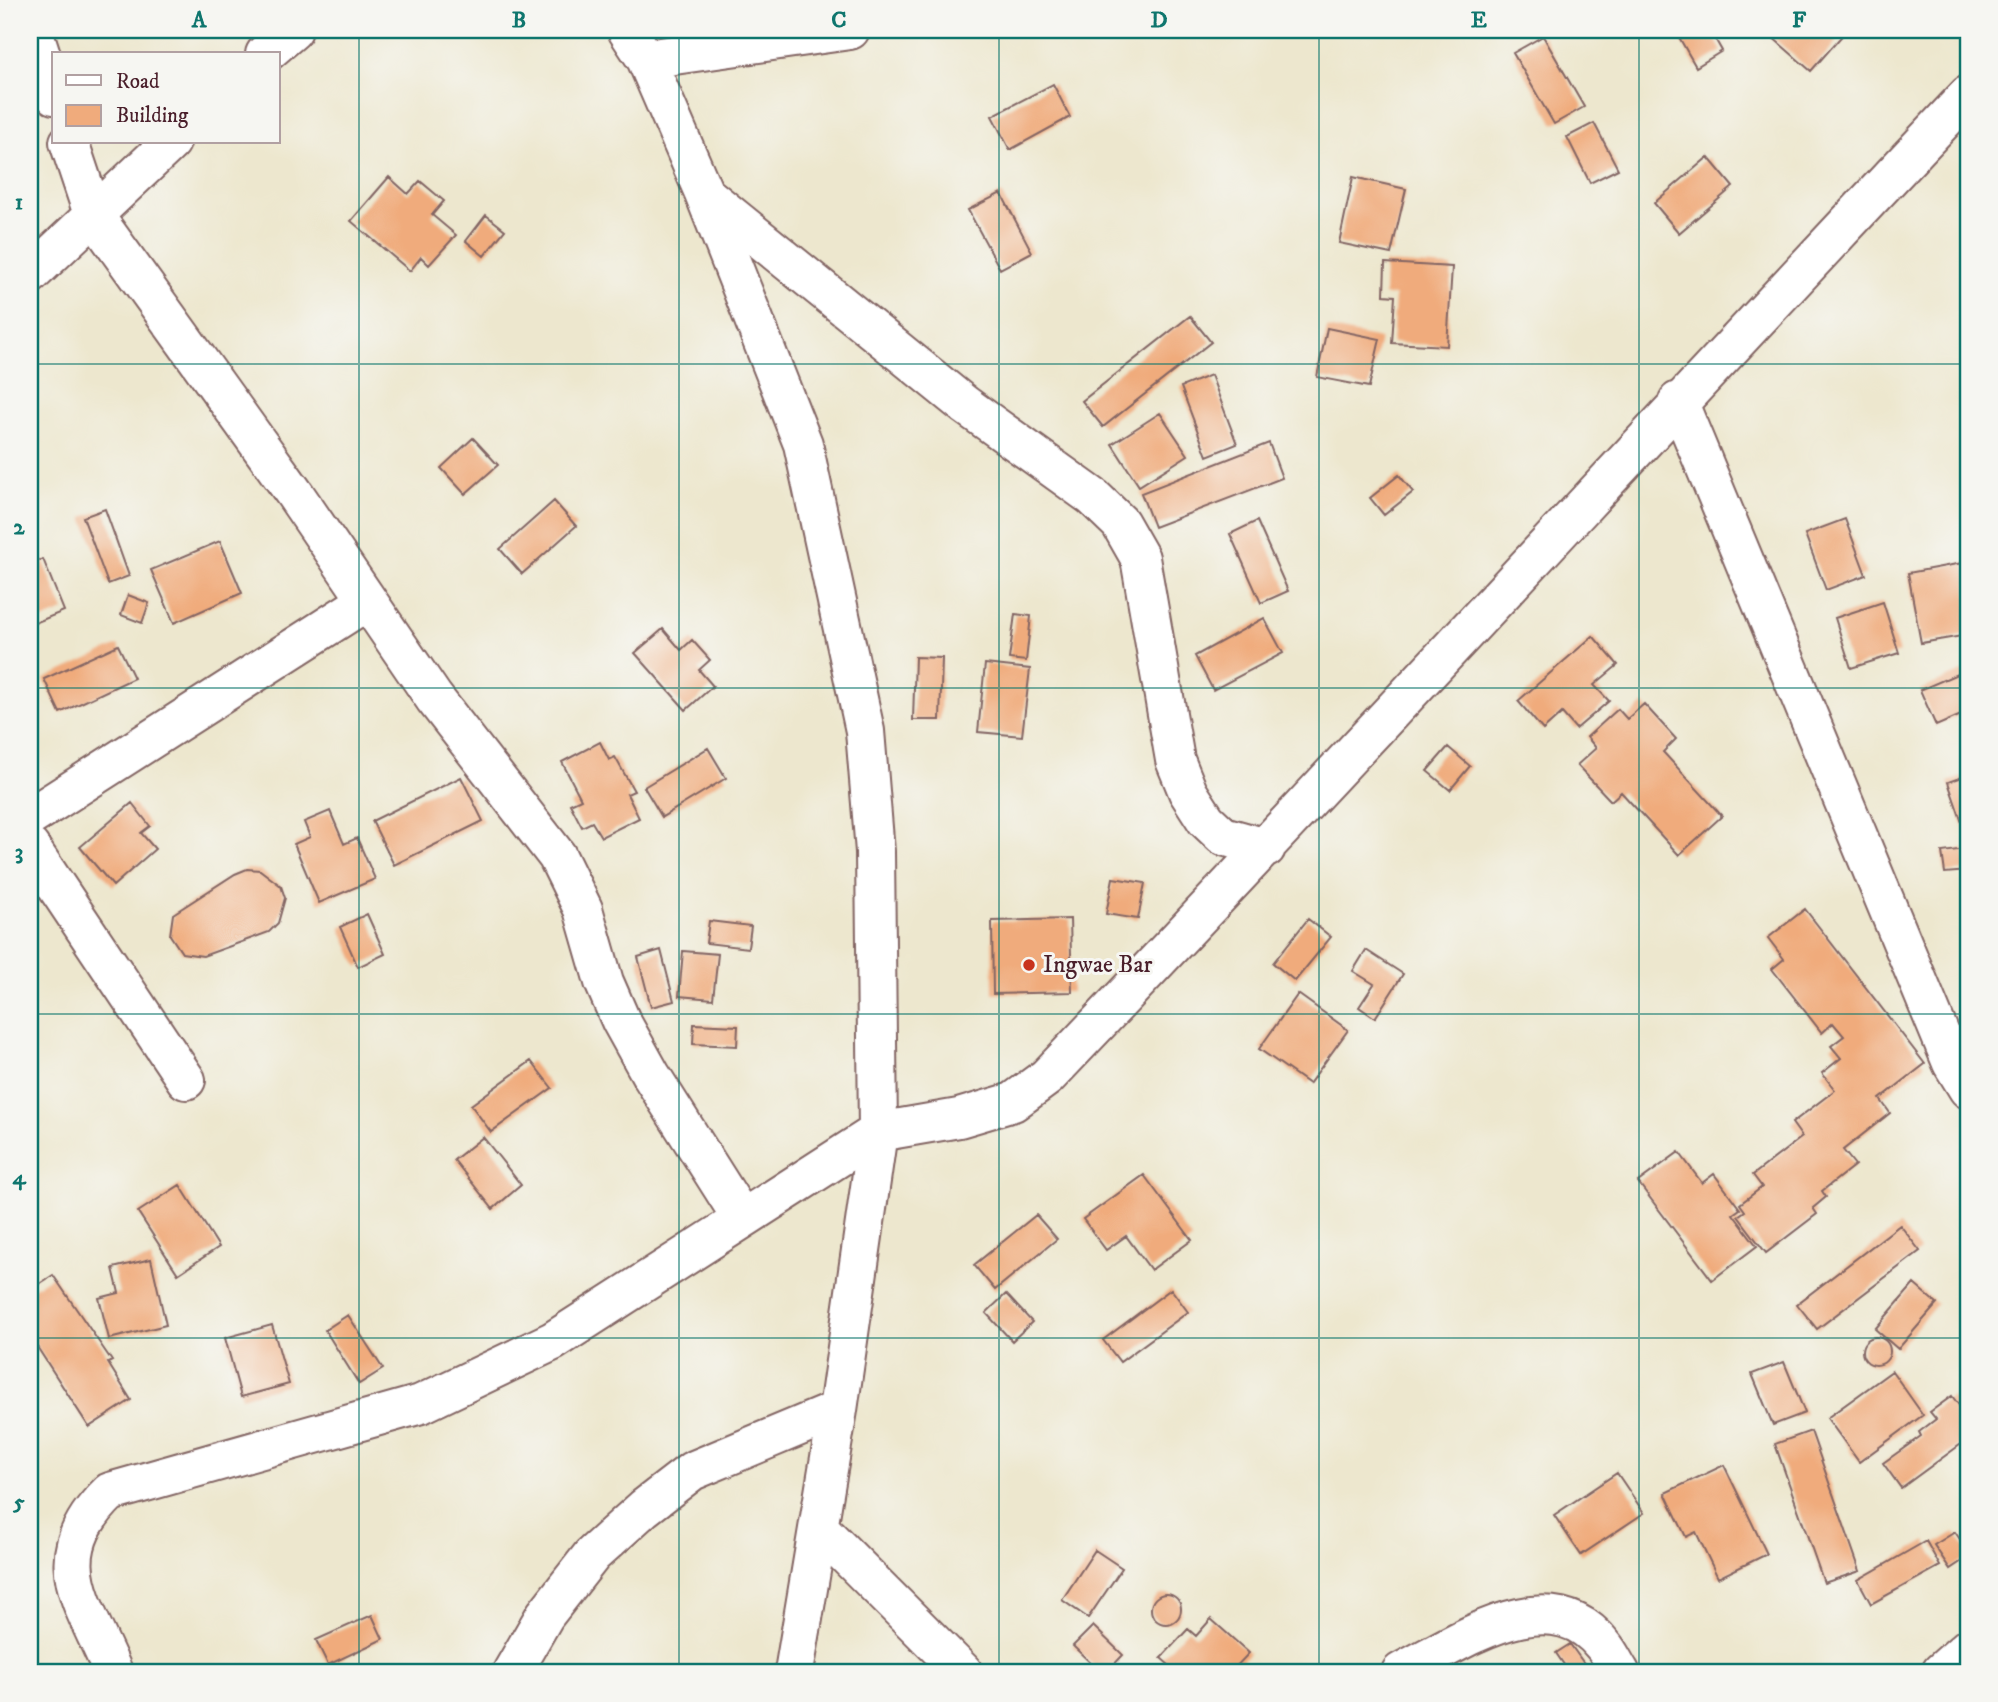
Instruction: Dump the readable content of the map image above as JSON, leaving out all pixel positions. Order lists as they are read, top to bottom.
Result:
{
  "places": ["Ingwae Bar"],
  "legend": ["Road", "Building"],
  "grid": {
    "columns": [
      "A",
      "B",
      "C",
      "D",
      "E",
      "F"
    ],
    "rows": [
      "1",
      "2",
      "3",
      "4",
      "5"
    ]
  }
}
